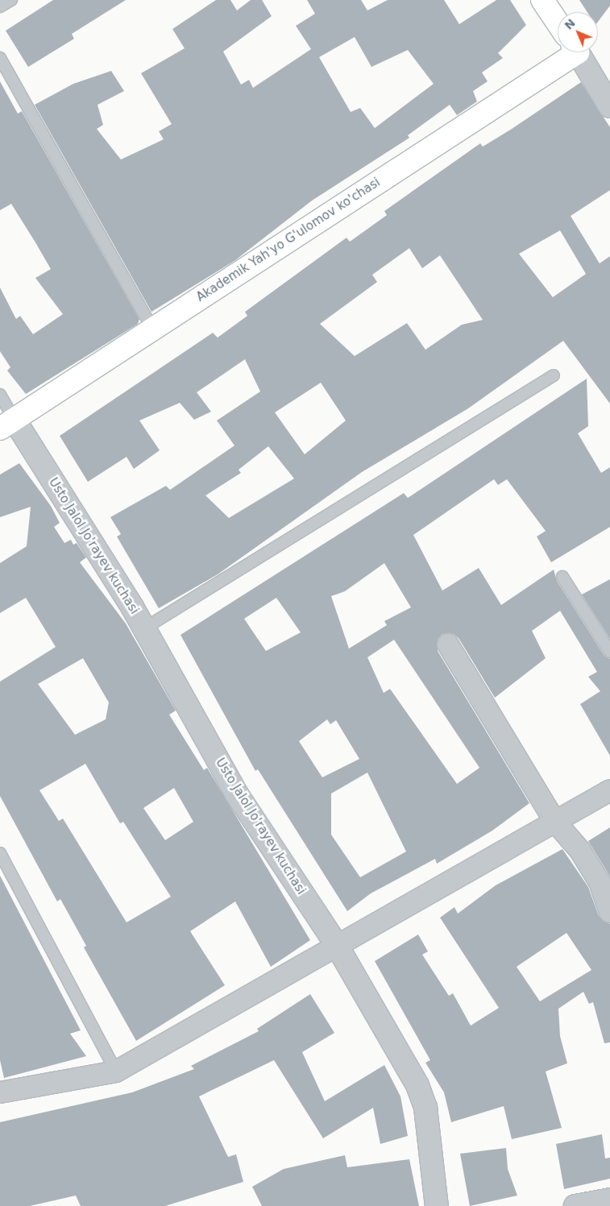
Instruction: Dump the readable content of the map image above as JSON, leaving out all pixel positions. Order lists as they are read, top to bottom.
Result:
{
  "streets": {
    "main road": ["Akademik Yah'yo G'ulomov ko'chasi"],
    "street": ["Usto Jalol Jo'rayev kuchasi"]
  },
  "crossings": [
    ["Akademik Yah'yo G'ulomov ko'chasi", "Usto Jalol Jo'rayev kuchasi"]
  ],
  "north": "top left"
}
